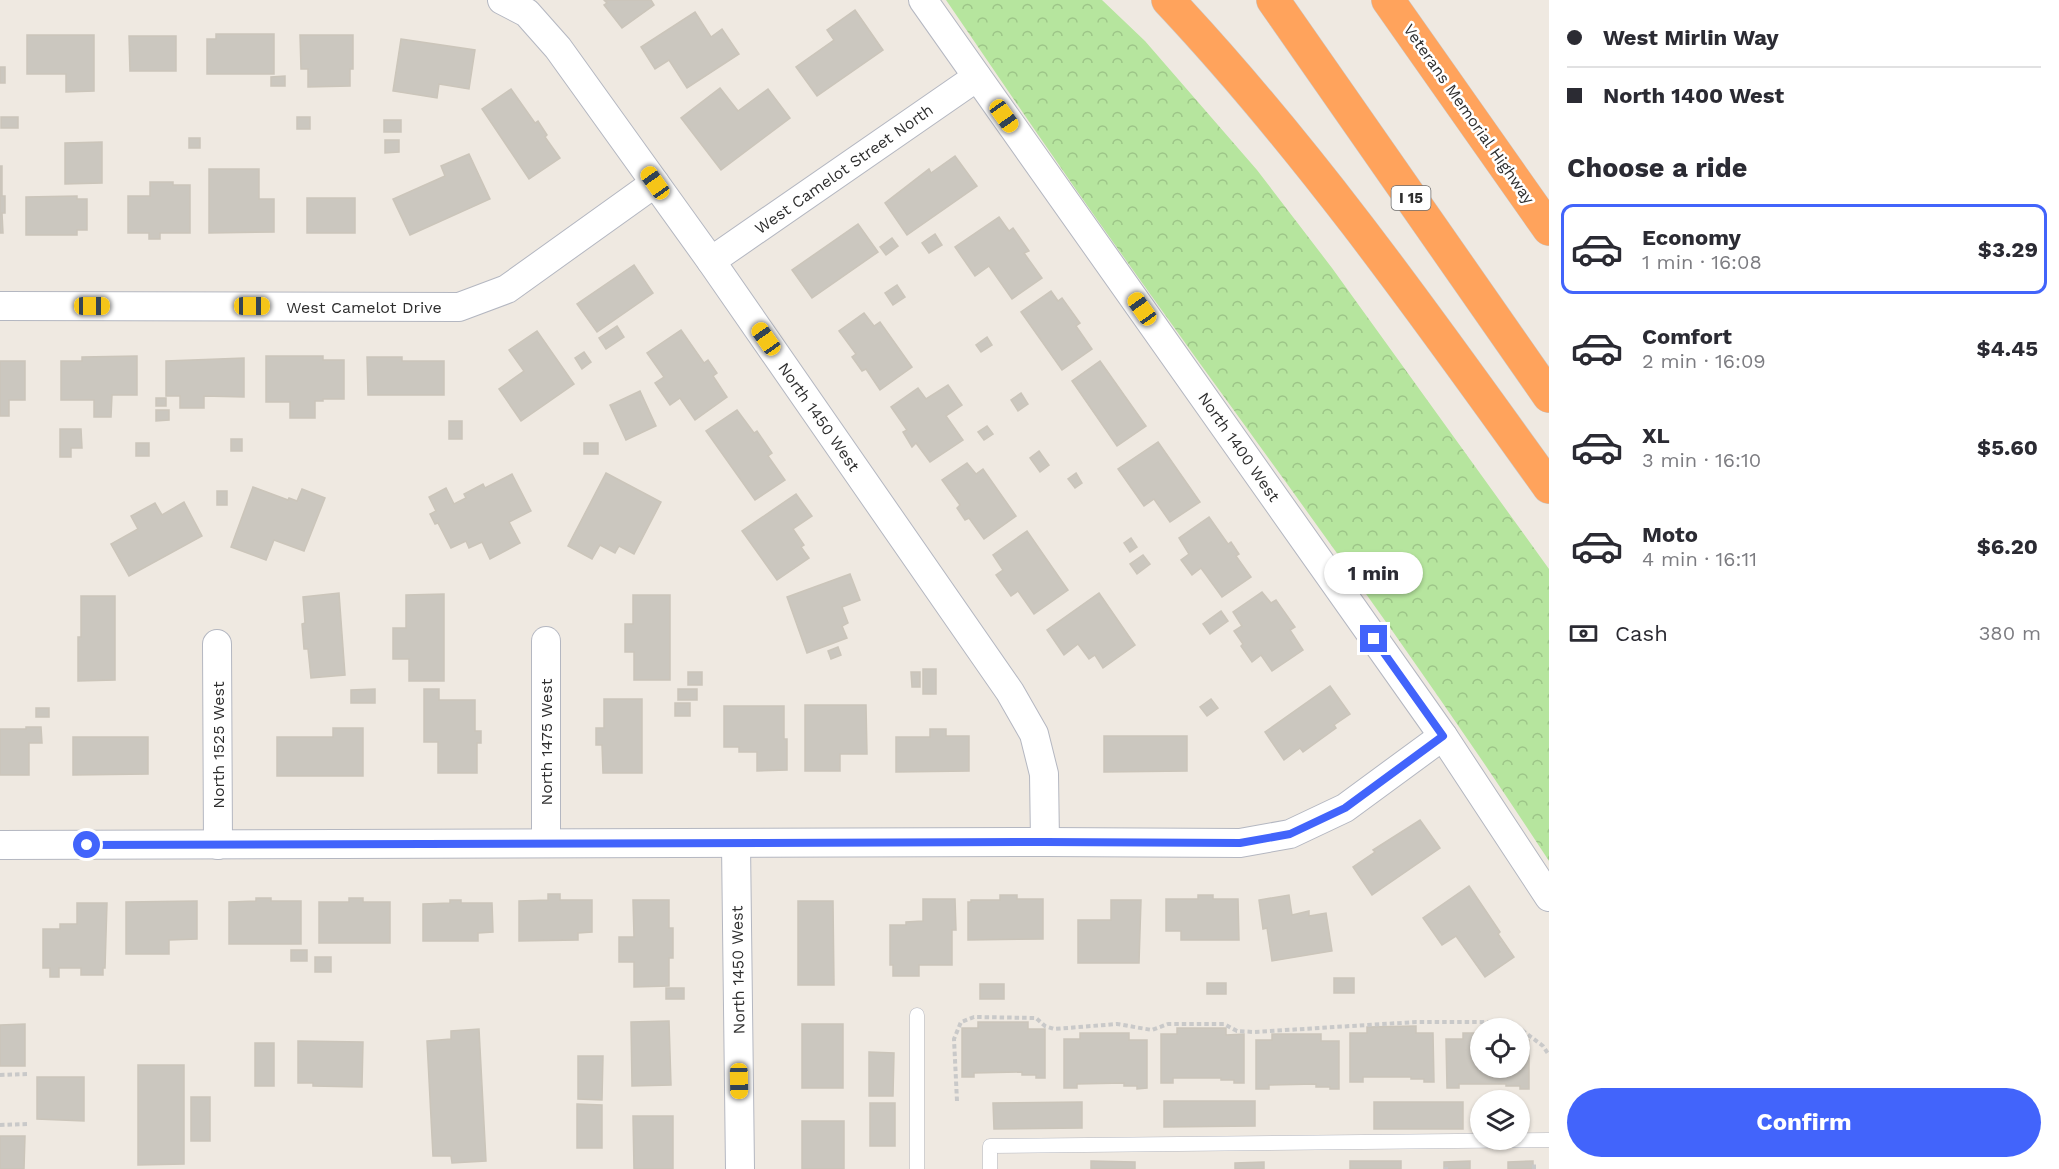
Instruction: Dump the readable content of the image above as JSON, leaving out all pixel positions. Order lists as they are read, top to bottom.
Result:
{
  "streets": {
    "highway": ["Veterans Memorial Highway", "I 15"],
    "street": [
      "West Camelot Street North",
      "West Camelot Drive",
      "North 1450 West",
      "North 1400 West",
      "North 1475 West",
      "North 1525 West"
    ]
  },
  "crossings": [
    ["West Camelot Street North", "North 1450 West"],
    ["West Camelot Street North", "North 1400 West"],
    ["West Camelot Drive", "North 1450 West"]
  ],
  "page": {
    "banner": ["West Mirlin Way", "North 1400 West"],
    "heading": "Choose a ride",
    "list": [
      {
        "name": "Economy",
        "note": "1 min · 16:08",
        "value": "$3.29"
      },
      {
        "name": "Comfort",
        "note": "2 min · 16:09",
        "value": "$4.45"
      },
      {
        "name": "XL",
        "note": "3 min · 16:10",
        "value": "$5.60"
      },
      {
        "name": "Moto",
        "note": "4 min · 16:11",
        "value": "$6.20"
      }
    ],
    "bubble": "1 min",
    "pay": ["Cash", "380 m"],
    "buttons": "Confirm"
  }
}
